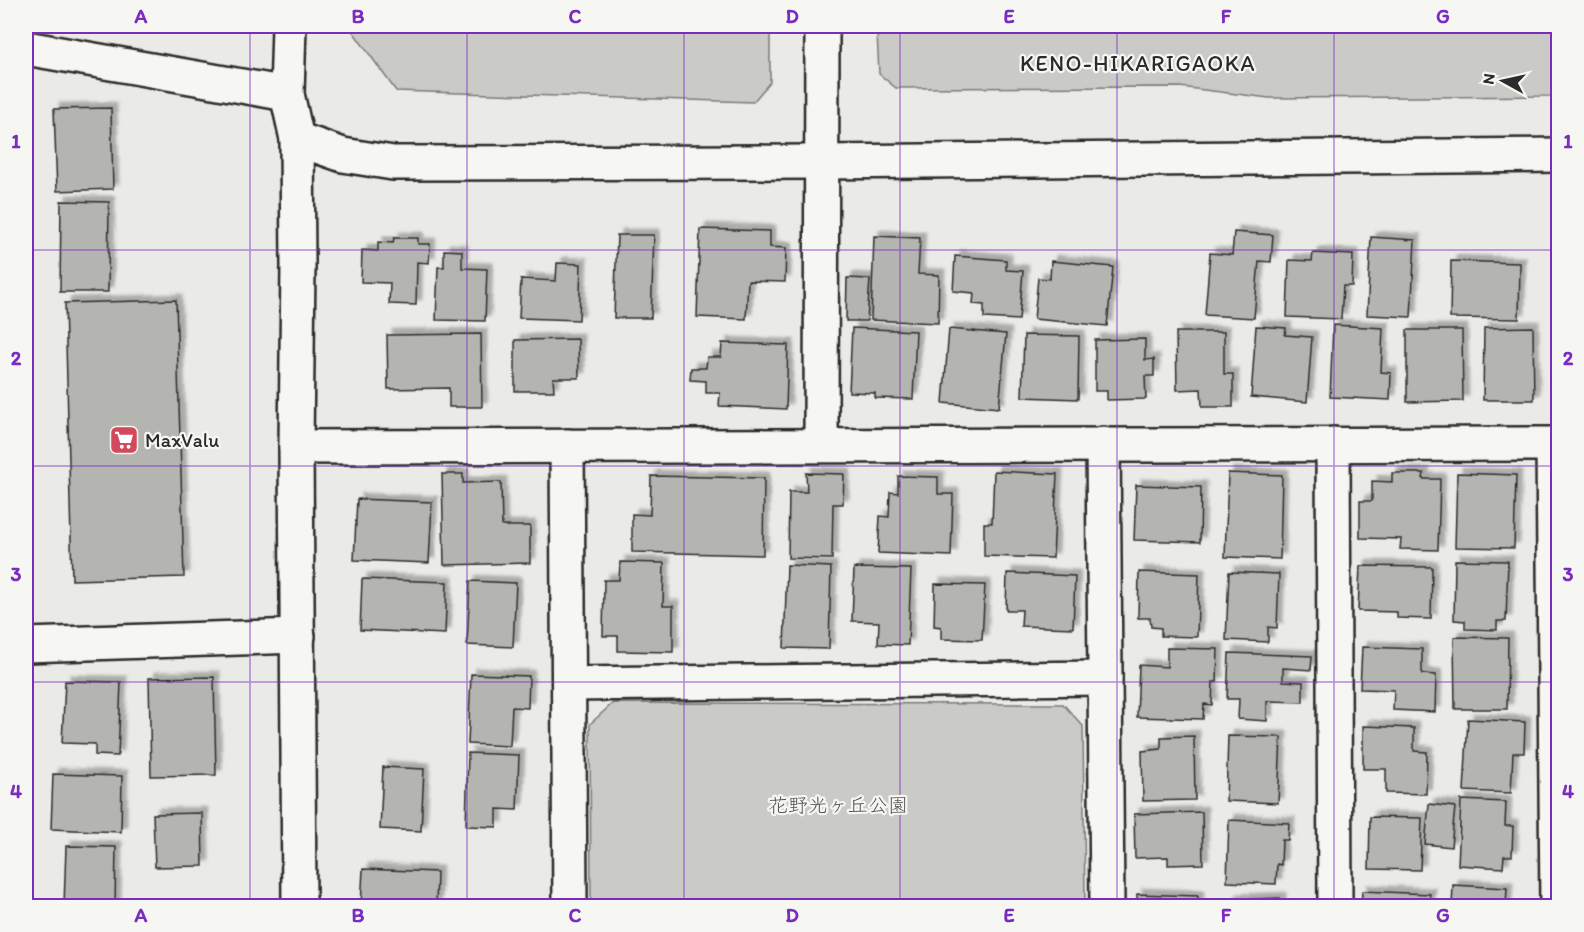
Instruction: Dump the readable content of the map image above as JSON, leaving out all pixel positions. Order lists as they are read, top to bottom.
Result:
{
  "districts": ["KENO-HIKARIGAOKA"],
  "parks": ["花野光ヶ丘公園"],
  "places": {
    "supermarket": ["MaxValu"]
  },
  "north": "left",
  "grid": {
    "columns": [
      "A",
      "B",
      "C",
      "D",
      "E",
      "F",
      "G"
    ],
    "rows": [
      "1",
      "2",
      "3",
      "4"
    ]
  }
}
